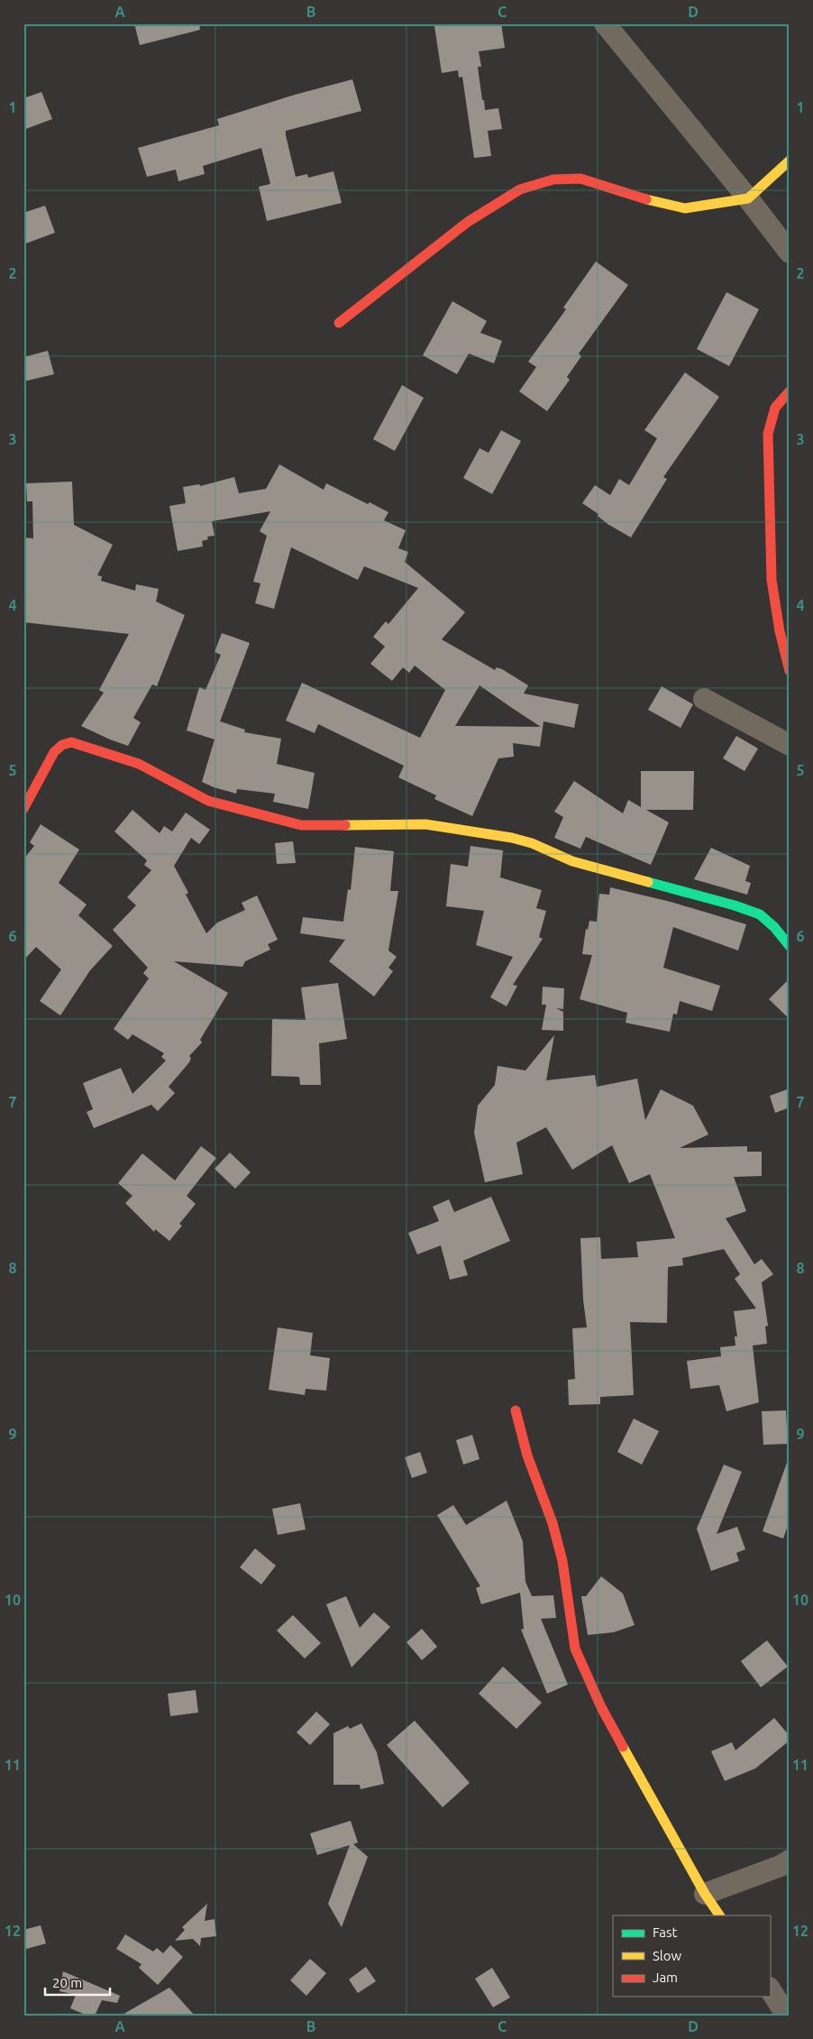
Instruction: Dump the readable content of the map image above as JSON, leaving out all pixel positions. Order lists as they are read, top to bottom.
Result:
{
  "legend": ["Fast", "Slow", "Jam"],
  "scale_bar": "20 m",
  "grid": {
    "columns": [
      "A",
      "B",
      "C",
      "D"
    ],
    "rows": [
      "1",
      "2",
      "3",
      "4",
      "5",
      "6",
      "7",
      "8",
      "9",
      "10",
      "11",
      "12"
    ]
  }
}
